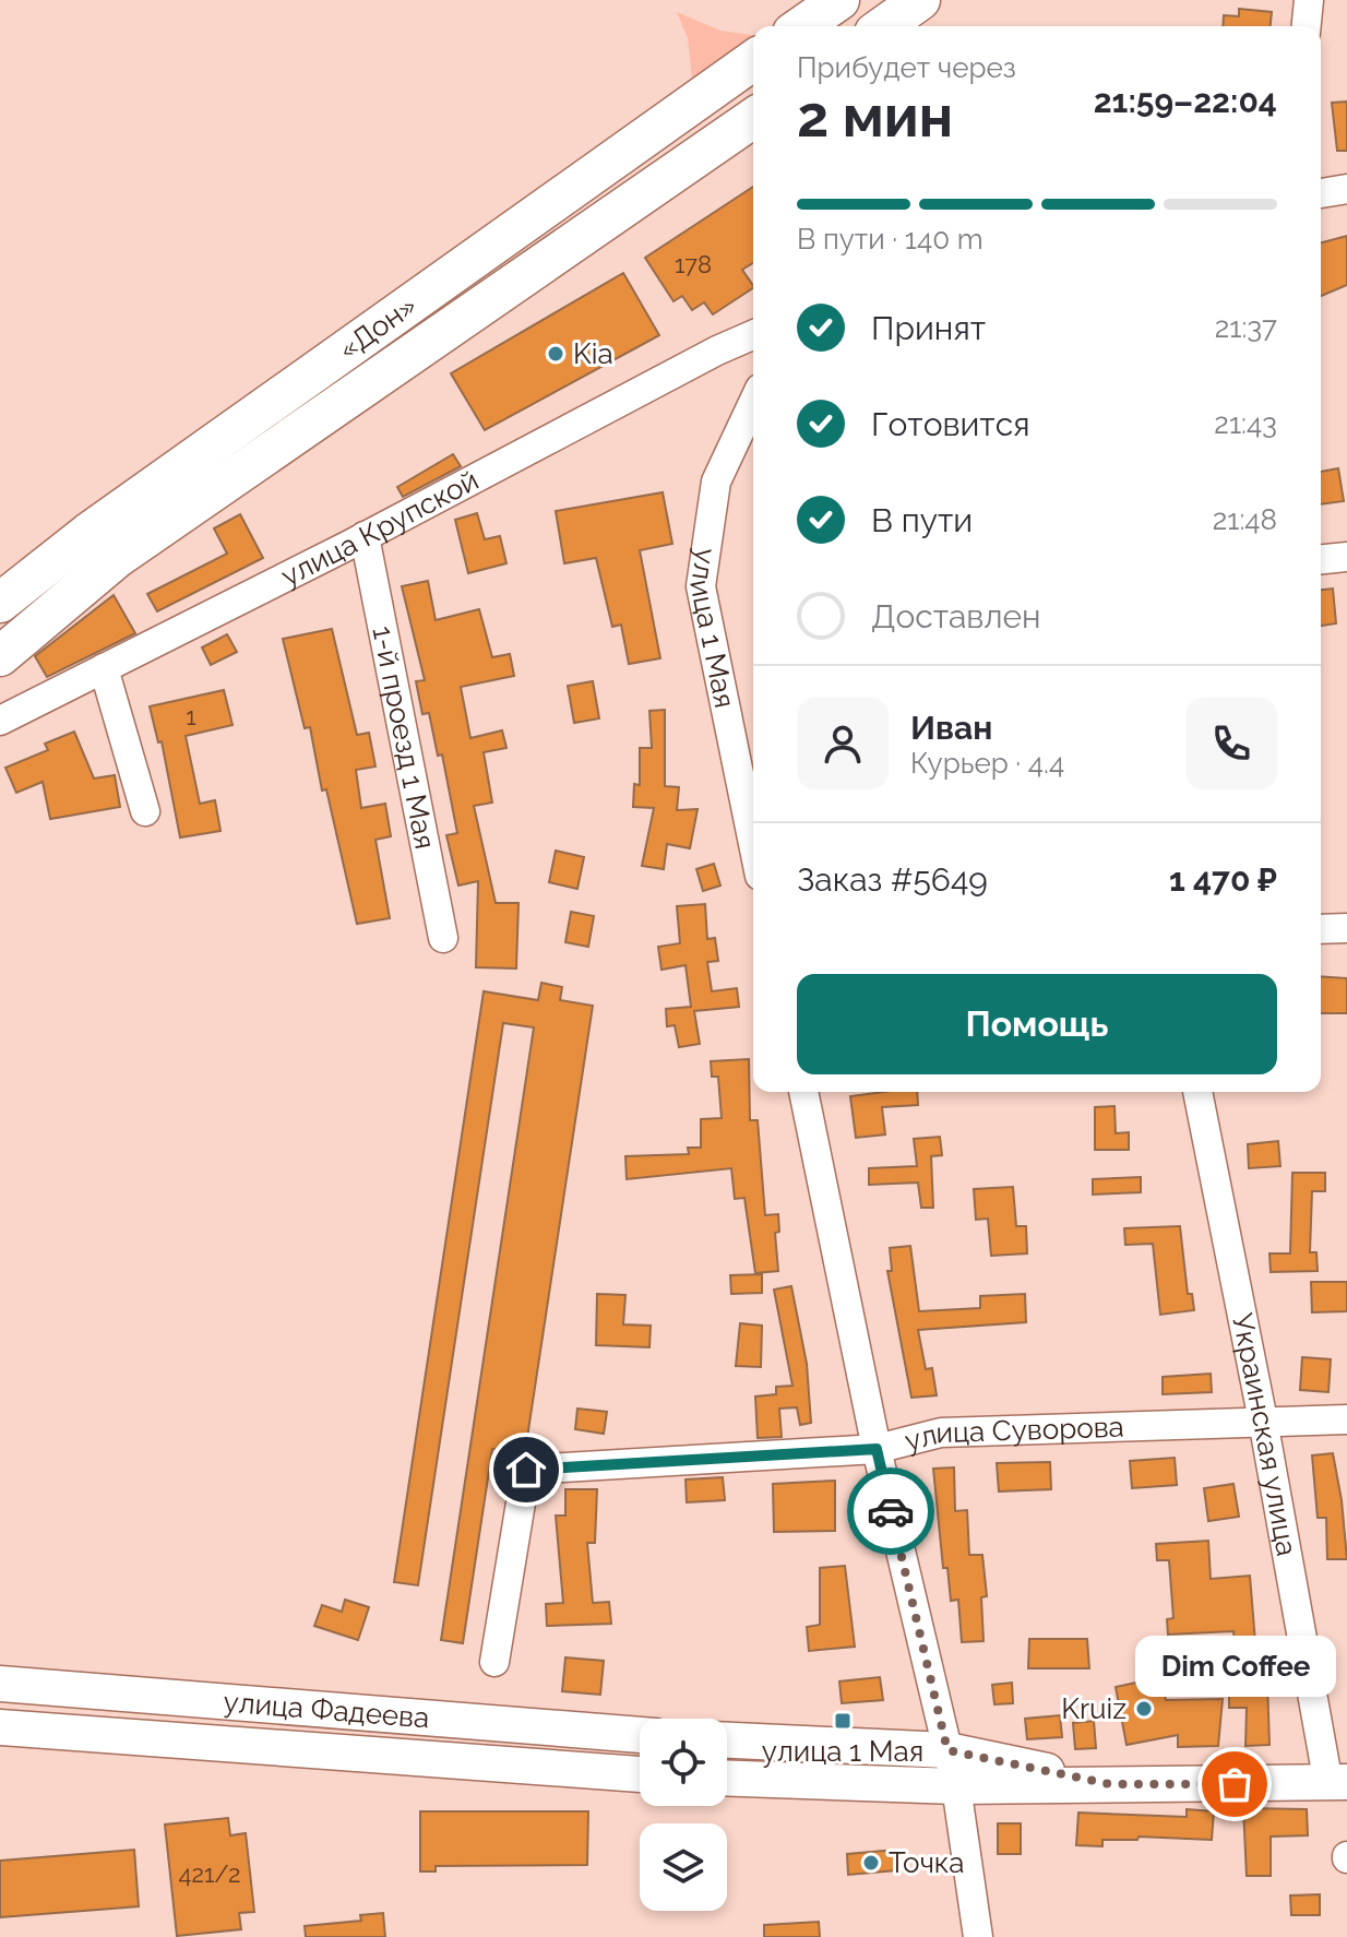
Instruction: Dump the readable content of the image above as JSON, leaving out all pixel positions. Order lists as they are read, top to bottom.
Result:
{
  "streets": {
    "highway": ["«Дон»"],
    "main road": ["улица Фадеева"],
    "street": [
      "улица Крупской",
      "улица 1 Мая",
      "1-й проезд 1 Мая",
      "улица Суворова",
      "Украинская улица"
    ]
  },
  "crossings": [
    ["улица Крупской", "1-й проезд 1 Мая"],
    ["улица Суворова", "Украинская улица"]
  ],
  "places": {
    "other": [
      "Kia",
      "Kruiz",
      "Dim Coffee",
      "Точка"
    ],
    "transit": ["улица 1 Мая"]
  },
  "house_numbers": ["178", "1", "421/2"],
  "page": {
    "heading": ["2 мин", "Прибудет через", "21:59–22:04"],
    "panel": [
      "Иван",
      "Курьер · 4.4",
      "Заказ #5649",
      "1 470 ₽"
    ],
    "bar": "В пути · 140 m",
    "list": [
      ["Принят", "21:37"],
      ["Готовится", "21:43"],
      ["В пути", "21:48"],
      "Доставлен"
    ],
    "buttons": "Помощь",
    "bubble": "Dim Coffee"
  }
}
